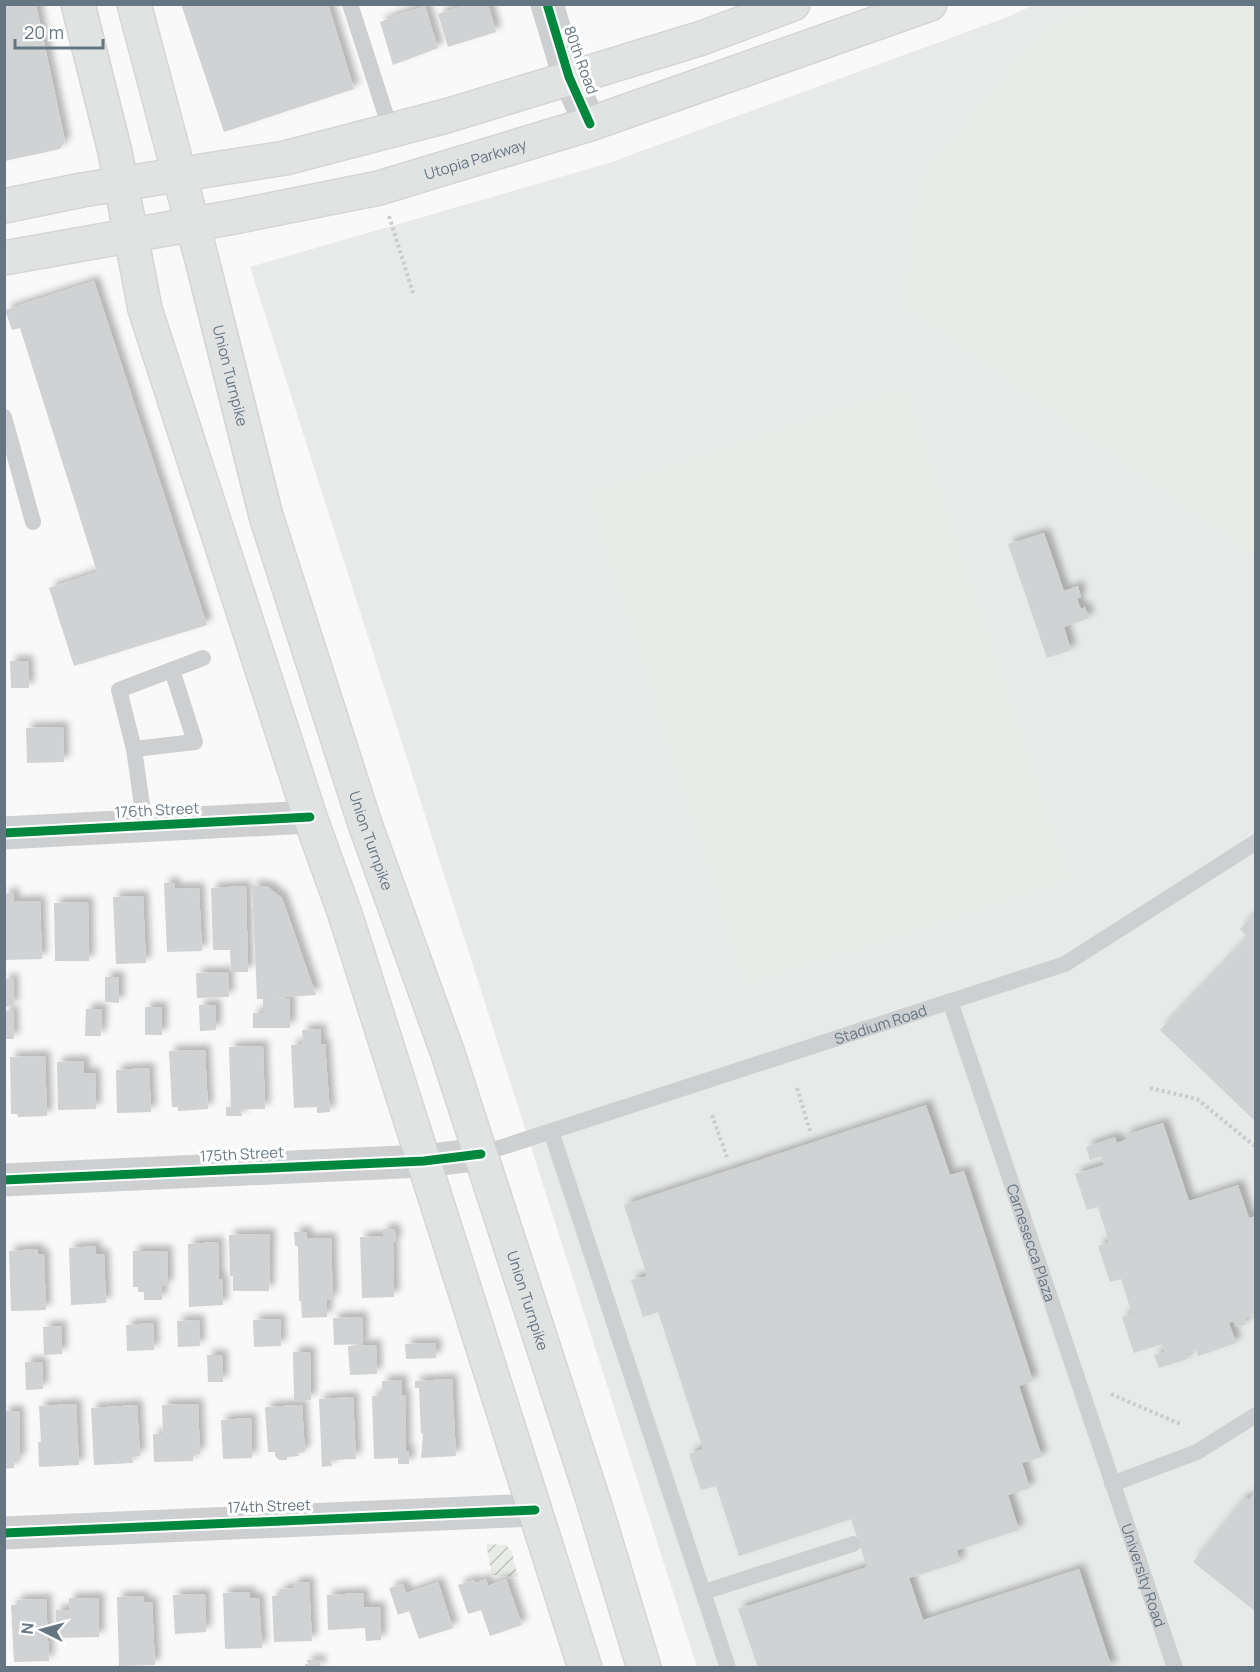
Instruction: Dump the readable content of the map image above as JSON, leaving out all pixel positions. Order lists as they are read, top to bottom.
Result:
{
  "streets": {
    "main road": ["Utopia Parkway", "Union Turnpike"],
    "street": [
      "80th Road",
      "176th Street",
      "175th Street",
      "174th Street"
    ],
    "lane": ["Stadium Road", "Carnesecca Plaza", "University Road"]
  },
  "crossings": [
    ["80th Road", "Utopia Parkway"],
    ["Utopia Parkway", "Union Turnpike"],
    ["Union Turnpike", "Stadium Road"],
    ["Union Turnpike", "175th Street"],
    ["Stadium Road", "175th Street"],
    ["Stadium Road", "Carnesecca Plaza"],
    ["Carnesecca Plaza", "University Road"]
  ],
  "scale_bar": "20 m",
  "north": "left"
}
